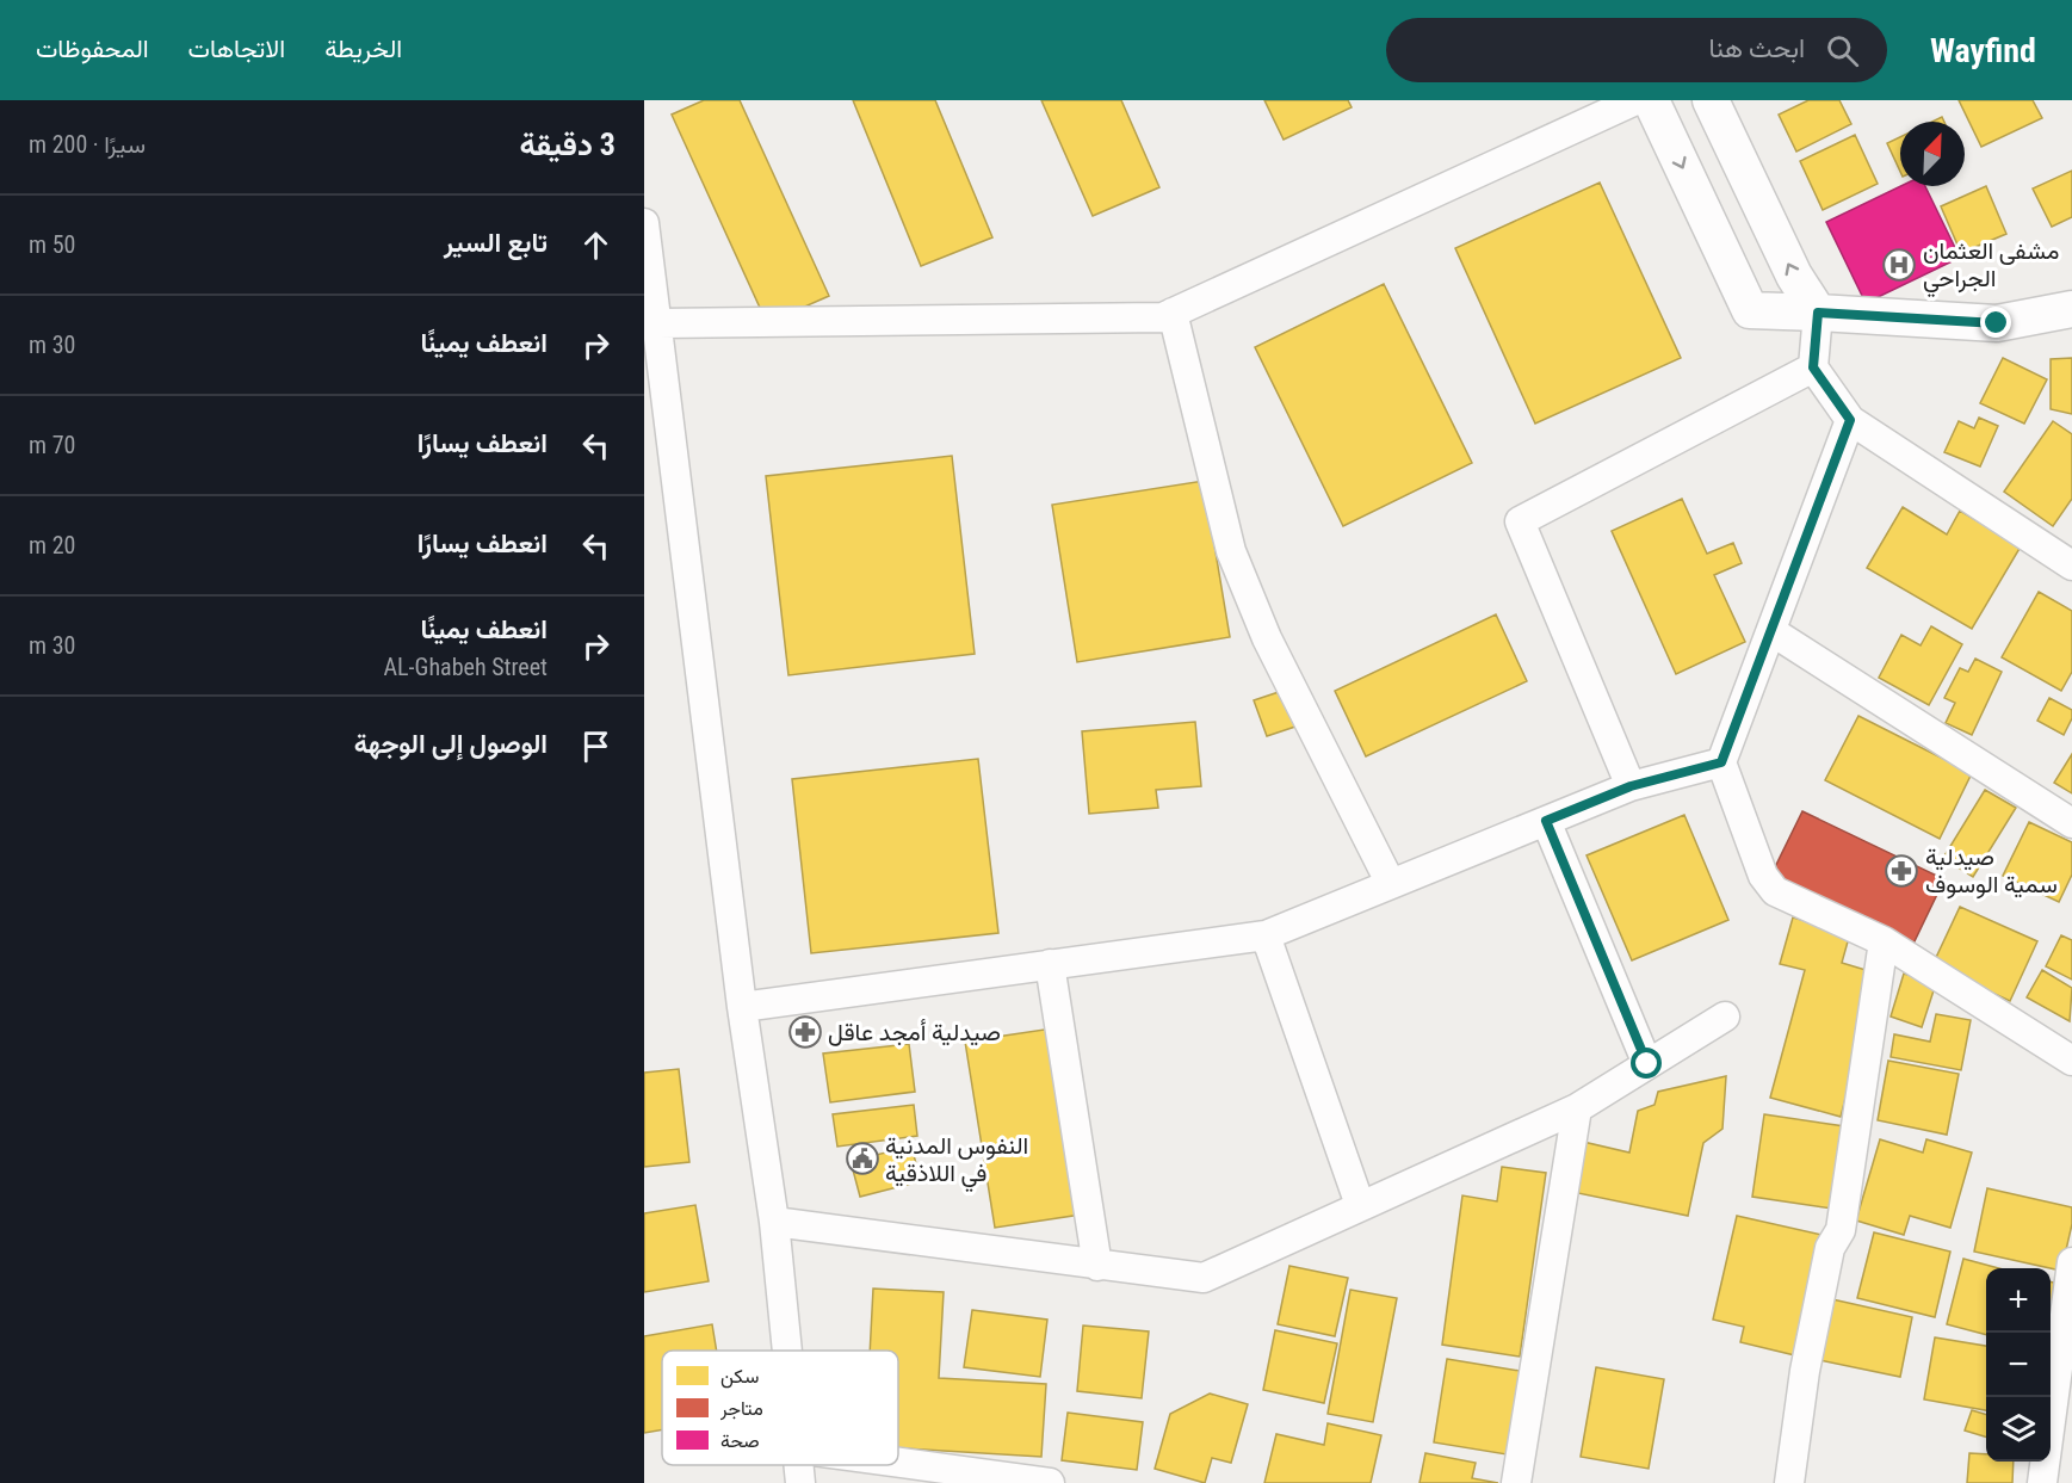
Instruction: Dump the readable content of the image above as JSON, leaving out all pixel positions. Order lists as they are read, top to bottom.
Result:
{
  "places": {
    "hospital": ["مشفى العثمان الجراحي"],
    "pharmacy": ["صيدلية سمية الوسوف", "صيدلية أمجد عاقل"],
    "public building": ["النفوس المدنية في اللاذقية"]
  },
  "legend": ["سكن", "متاجر", "صحة"],
  "north": "top right",
  "page": {
    "header": "Wayfind",
    "search": "ابحث هنا",
    "nav": ["الخريطة", "الاتجاهات", "المحفوظات"],
    "heading": ["3 دقيقة", "سيرًا · 200 m"],
    "list": [
      ["تابع السير", "50 m"],
      ["انعطف يمينًا", "30 m"],
      ["انعطف يسارًا", "70 m"],
      ["انعطف يسارًا", "20 m"],
      ["انعطف يمينًا", "AL-Ghabeh Street", "30 m"],
      "الوصول إلى الوجهة"
    ],
    "map_buttons": ["+", "−"]
  }
}
